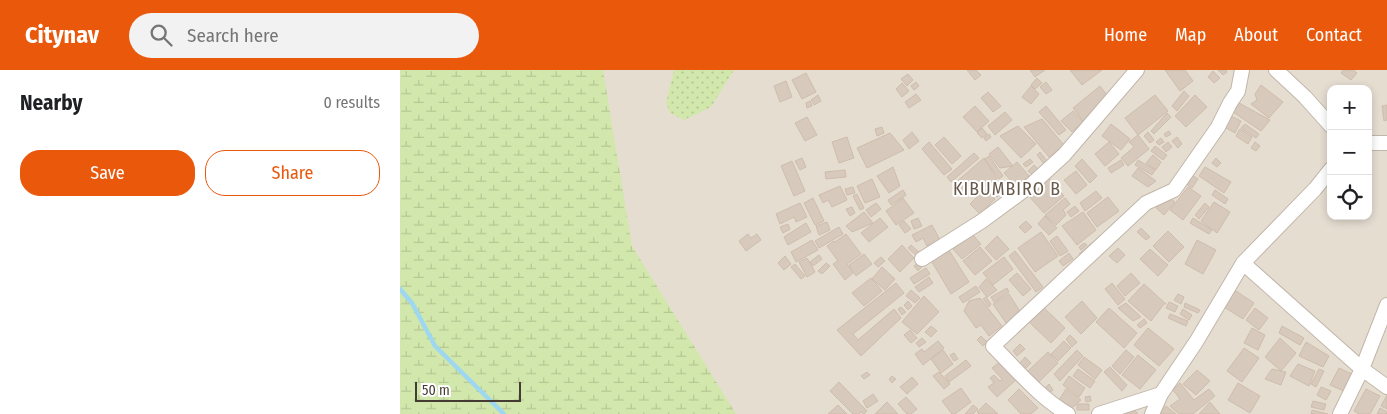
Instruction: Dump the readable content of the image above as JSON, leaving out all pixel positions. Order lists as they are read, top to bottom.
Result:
{
  "districts": ["KIBUMBIRO B"],
  "scale_bar": "50 m",
  "page": {
    "header": "Citynav",
    "search": "Search here",
    "nav": [
      "Home",
      "Map",
      "About",
      "Contact"
    ],
    "heading": ["Nearby", "0 results"],
    "map_buttons": ["+", "−"],
    "buttons": ["Save", "Share"],
    "scale": "50 m"
  }
}
